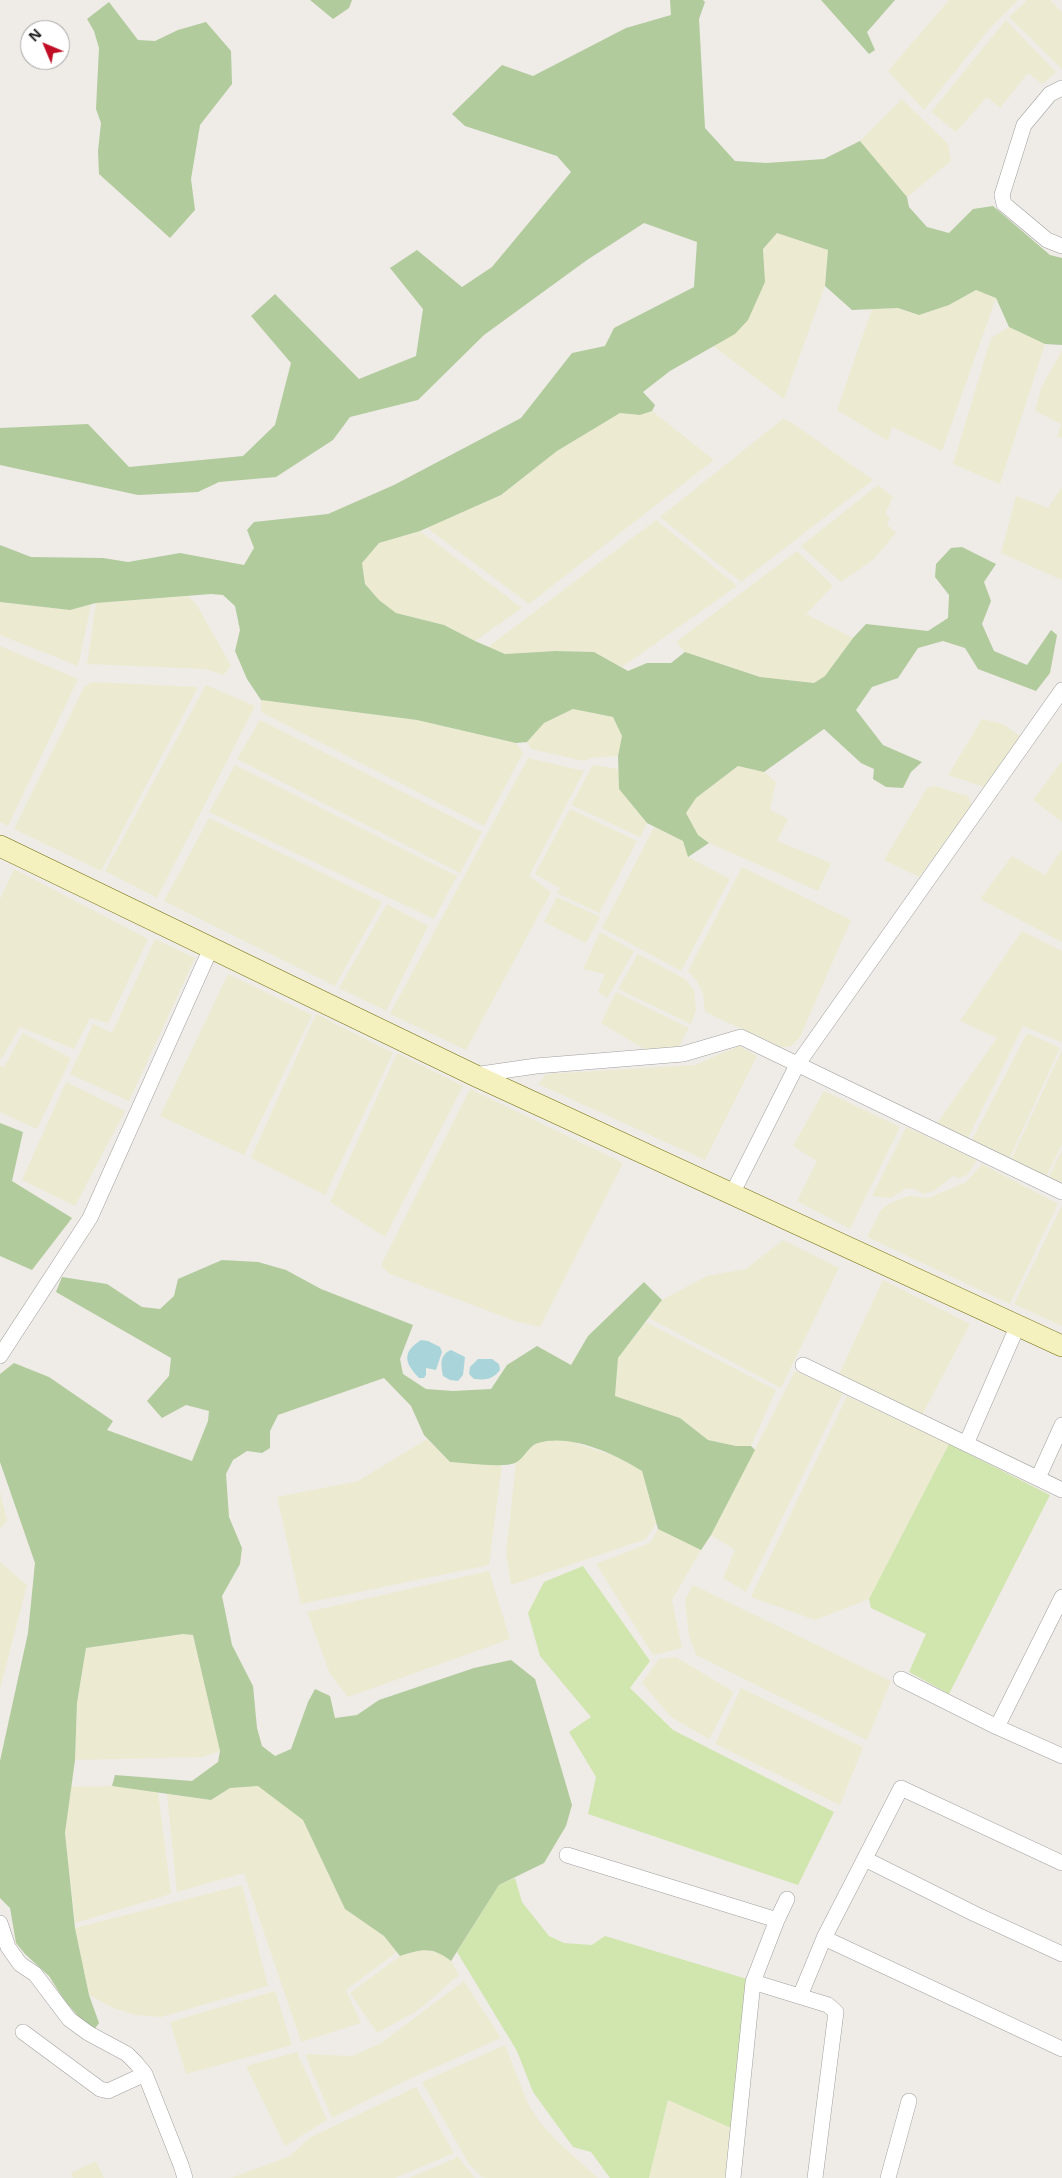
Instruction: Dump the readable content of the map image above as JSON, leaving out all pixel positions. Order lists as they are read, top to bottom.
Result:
{
  "north": "top left"
}
